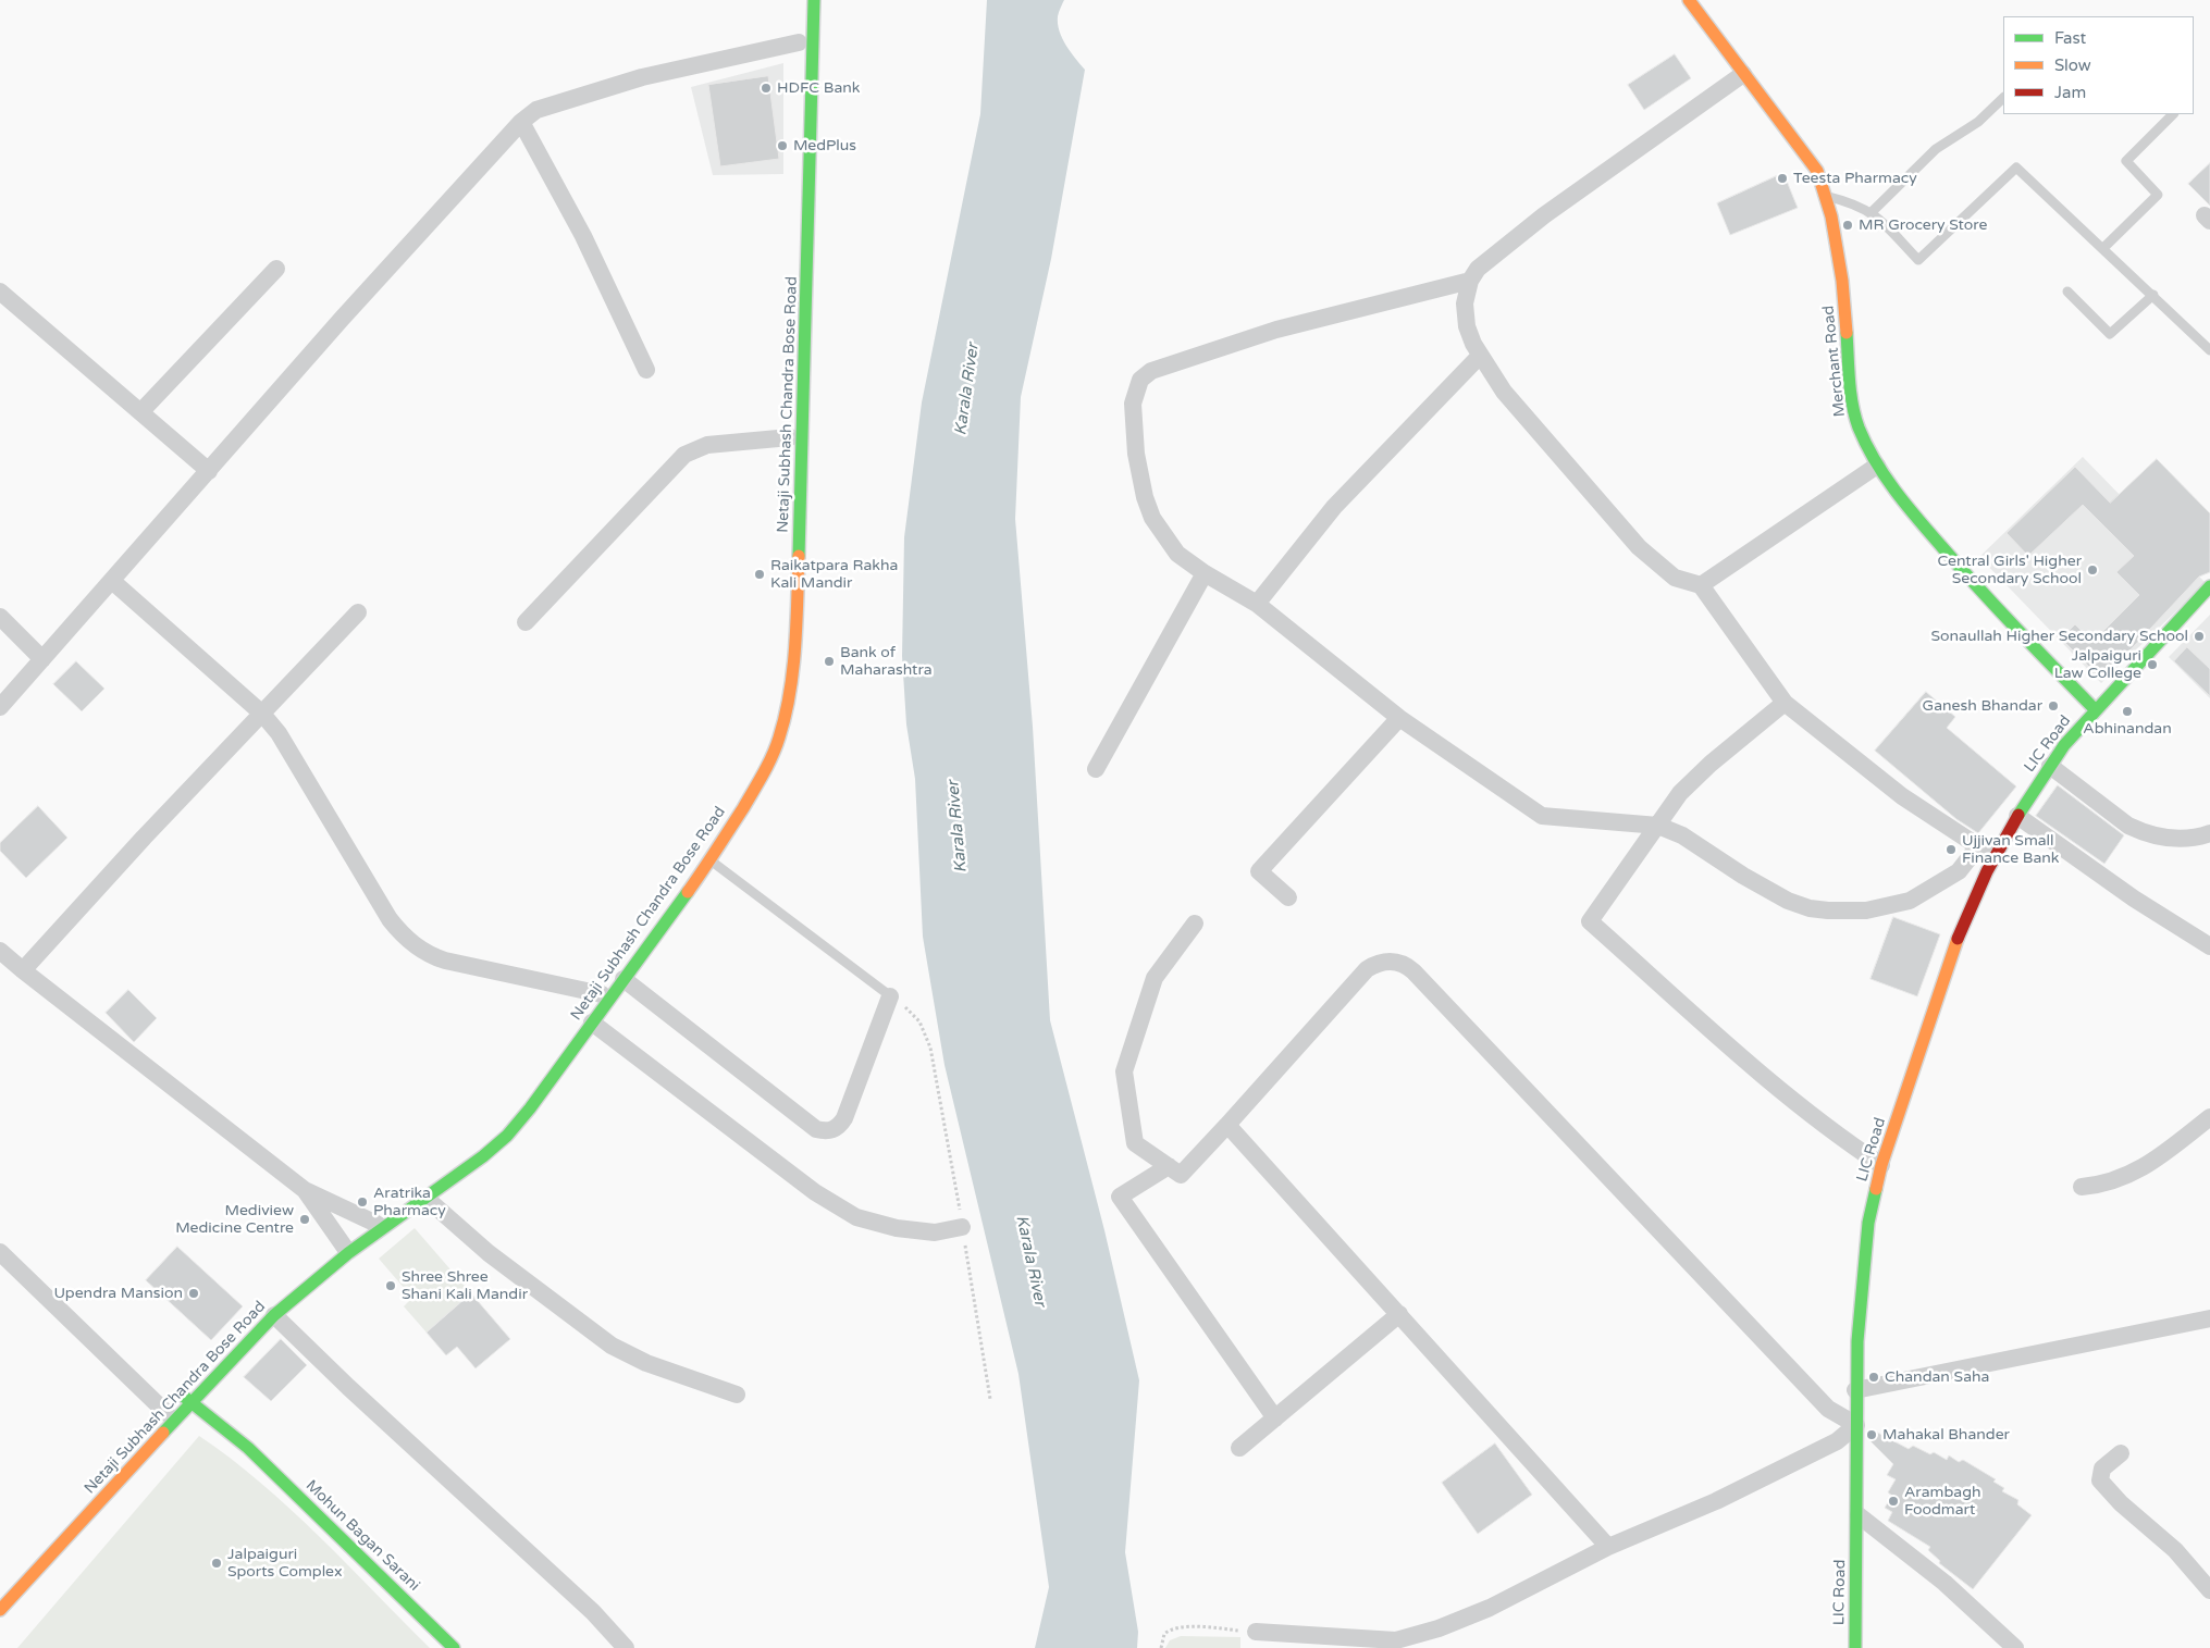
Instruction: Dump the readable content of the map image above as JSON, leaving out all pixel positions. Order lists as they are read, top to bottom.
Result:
{
  "streets": {
    "street": [
      "Merchant Road",
      "Netaji Subhash Chandra Bose Road",
      "LIC Road",
      "Mohun Bagan Sarani"
    ]
  },
  "crossings": [
    ["Merchant Road", "LIC Road"],
    ["Netaji Subhash Chandra Bose Road", "Mohun Bagan Sarani"]
  ],
  "water": ["Karala River"],
  "places": [
    "HDFC Bank",
    "MedPlus",
    "Teesta Pharmacy",
    "MR Grocery Store",
    "Central Girls' Higher Secondary School",
    "Raikatpara Rakha Kali Mandir",
    "Sonaullah Higher Secondary School",
    "Bank of Maharashtra",
    "Jalpaiguri Law College",
    "Ganesh Bhandar",
    "Abhinandan",
    "Ujjivan Small Finance Bank",
    "Aratrika Pharmacy",
    "Mediview Medicine Centre",
    "Shree Shree Shani Kali Mandir",
    "Upendra Mansion",
    "Chandan Saha",
    "Mahakal Bhander",
    "Arambagh Foodmart",
    "Jalpaiguri Sports Complex"
  ],
  "legend": ["Fast", "Slow", "Jam"]
}
